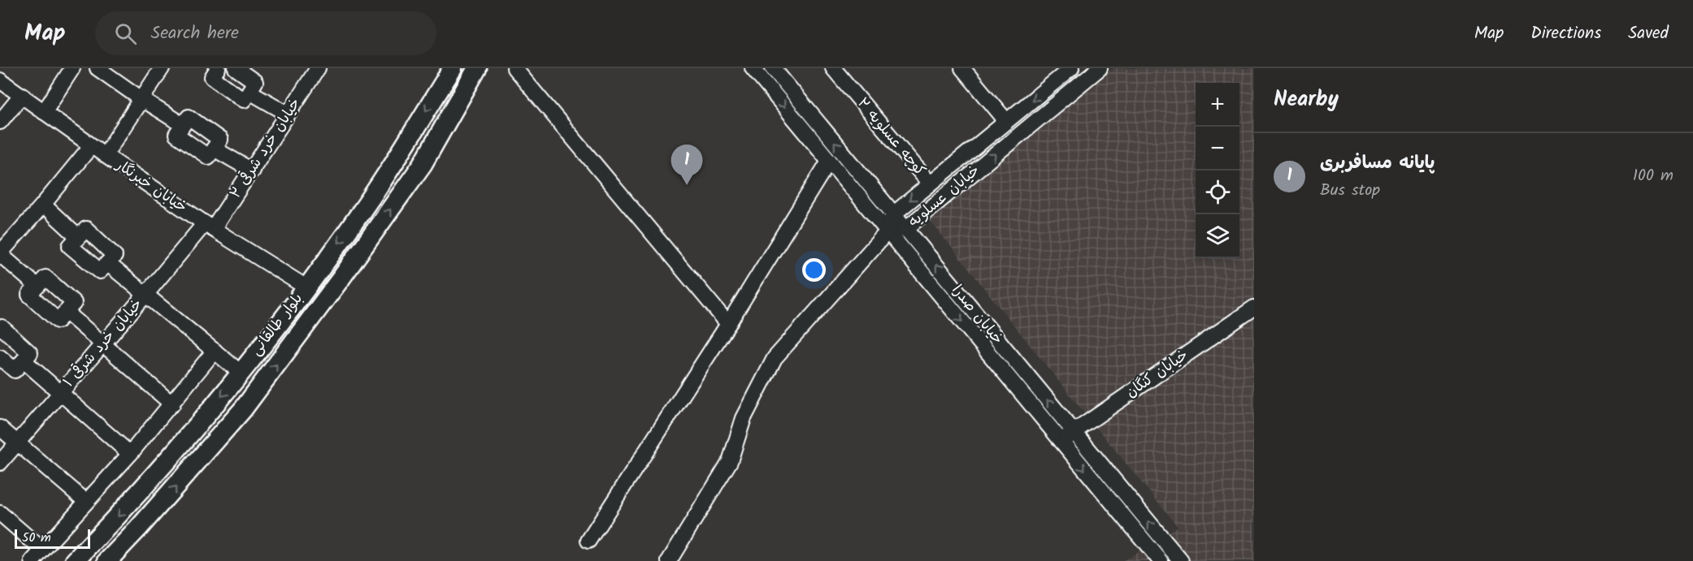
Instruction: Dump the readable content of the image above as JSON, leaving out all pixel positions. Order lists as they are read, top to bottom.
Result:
{
  "streets": {
    "main road": ["بلوار طالقانی"],
    "street": [
      "کوچه عسلویه ۲",
      "خیابان خرد شرقی ۲",
      "خیابان خبرنگار",
      "خیابان عسلویه",
      "خیابان صدرا",
      "خیابان خرد شرقی ۱",
      "خیابان کنگان"
    ]
  },
  "crossings": [
    ["کوچه عسلویه ۲", "خیابان عسلویه"],
    ["خیابان خرد شرقی ۲", "خیابان خبرنگار"],
    ["خیابان خرد شرقی ۲", "خیابان خرد شرقی ۱"],
    ["خیابان خبرنگار", "بلوار طالقانی"],
    ["خیابان خبرنگار", "خیابان خرد شرقی ۱"],
    ["خیابان عسلویه", "خیابان صدرا"],
    ["خیابان صدرا", "خیابان کنگان"]
  ],
  "scale_bar": "50 m",
  "page": {
    "header": "Map",
    "search": "Search here",
    "nav": ["Map", "Directions", "Saved"],
    "heading": "Nearby",
    "map_buttons": ["+", "−"],
    "list": [
      {
        "mark": "1",
        "name": "پایانه مسافربری",
        "note": "Bus stop",
        "value": "100 m"
      }
    ],
    "pins": "1",
    "scale": "50 m"
  }
}
